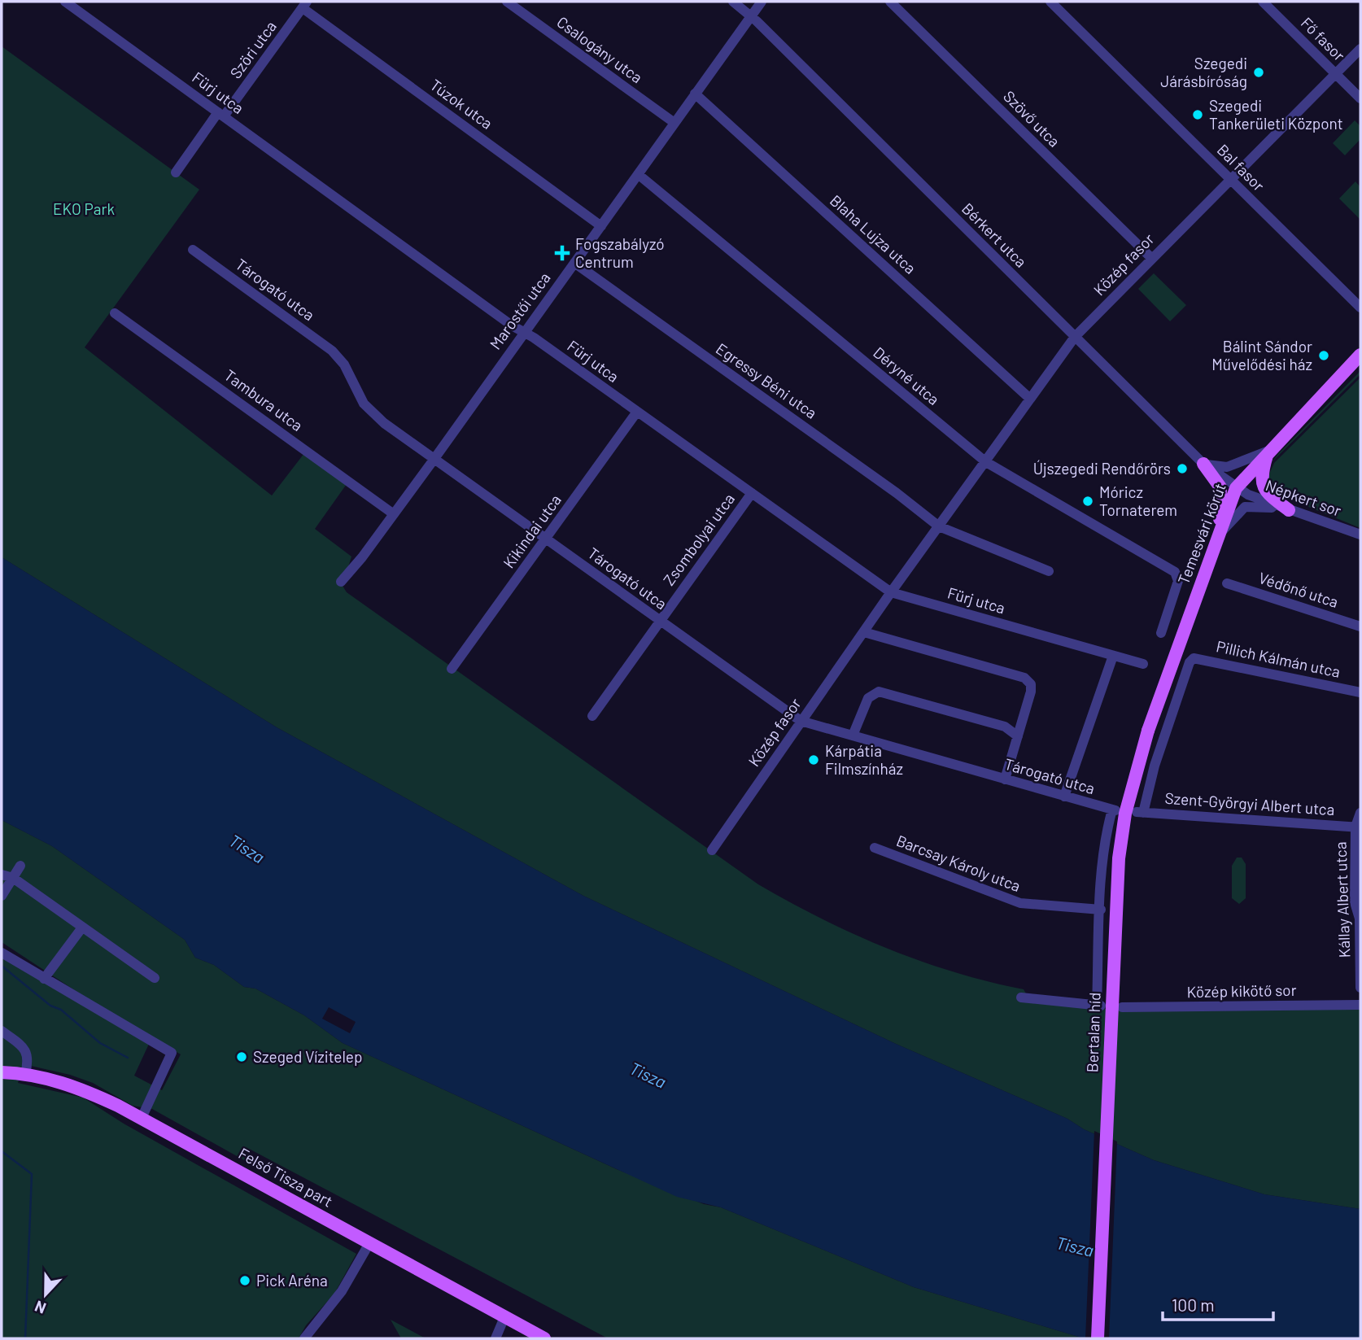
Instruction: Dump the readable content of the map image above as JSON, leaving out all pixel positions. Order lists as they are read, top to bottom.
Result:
{
  "streets": {
    "main road": ["Temesvári körút", "Bertalan híd", "Felső Tisza part"],
    "street": [
      "Fő fasor",
      "Szöri utca",
      "Csalogány utca",
      "Fürj utca",
      "Túzok utca",
      "Szövő utca",
      "Bal fasor",
      "Blaha Lujza utca",
      "Bérkert utca",
      "Közép fasor",
      "Tárogató utca",
      "Marostői utca",
      "Déryné utca",
      "Egressy Béni utca",
      "Tambura utca",
      "Népkert sor",
      "Kikindai utca",
      "Zsombolyai utca",
      "Védőnő utca",
      "Pillich Kálmán utca",
      "Szent-Györgyi Albert utca",
      "Barcsay Károly utca",
      "Kállay Albert utca",
      "Közép kikötő sor"
    ]
  },
  "crossings": [
    ["Fő fasor", "Közép fasor"],
    ["Szöri utca", "Fürj utca"],
    ["Szöri utca", "Túzok utca"],
    ["Csalogány utca", "Marostői utca"],
    ["Fürj utca", "Közép fasor"],
    ["Fürj utca", "Marostői utca"],
    ["Fürj utca", "Kikindai utca"],
    ["Fürj utca", "Zsombolyai utca"],
    ["Túzok utca", "Marostői utca"],
    ["Szövő utca", "Közép fasor"],
    ["Bal fasor", "Közép fasor"],
    ["Blaha Lujza utca", "Közép fasor"],
    ["Blaha Lujza utca", "Marostői utca"],
    ["Bérkert utca", "Közép fasor"],
    ["Bérkert utca", "Marostői utca"],
    ["Bérkert utca", "Népkert sor"],
    ["Bérkert utca", "Temesvári körút"],
    ["Közép fasor", "Tárogató utca"],
    ["Közép fasor", "Déryné utca"],
    ["Közép fasor", "Egressy Béni utca"],
    ["Tárogató utca", "Marostői utca"],
    ["Tárogató utca", "Kikindai utca"],
    ["Tárogató utca", "Zsombolyai utca"],
    ["Tárogató utca", "Barcsay Károly utca"],
    ["Marostői utca", "Déryné utca"],
    ["Marostői utca", "Egressy Béni utca"],
    ["Marostői utca", "Tambura utca"],
    ["Déryné utca", "Temesvári körút"],
    ["Népkert sor", "Temesvári körút"],
    ["Temesvári körút", "Bertalan híd"],
    ["Pillich Kálmán utca", "Szent-Györgyi Albert utca"],
    ["Szent-Györgyi Albert utca", "Kállay Albert utca"]
  ],
  "water": ["Tisza"],
  "parks": ["EKO Park"],
  "places": {
    "other": [
      "Szegedi Járásbíróság",
      "Szegedi Tankerületi Központ",
      "Bálint Sándor Művelődési ház",
      "Újszegedi Rendőrörs",
      "Móricz Tornaterem",
      "Kárpátia Filmszínház",
      "Szeged Vízitelep",
      "Pick Aréna"
    ],
    "health": ["Fogszabályzó Centrum"]
  },
  "scale_bar": "100 m",
  "north": "bottom"
}
